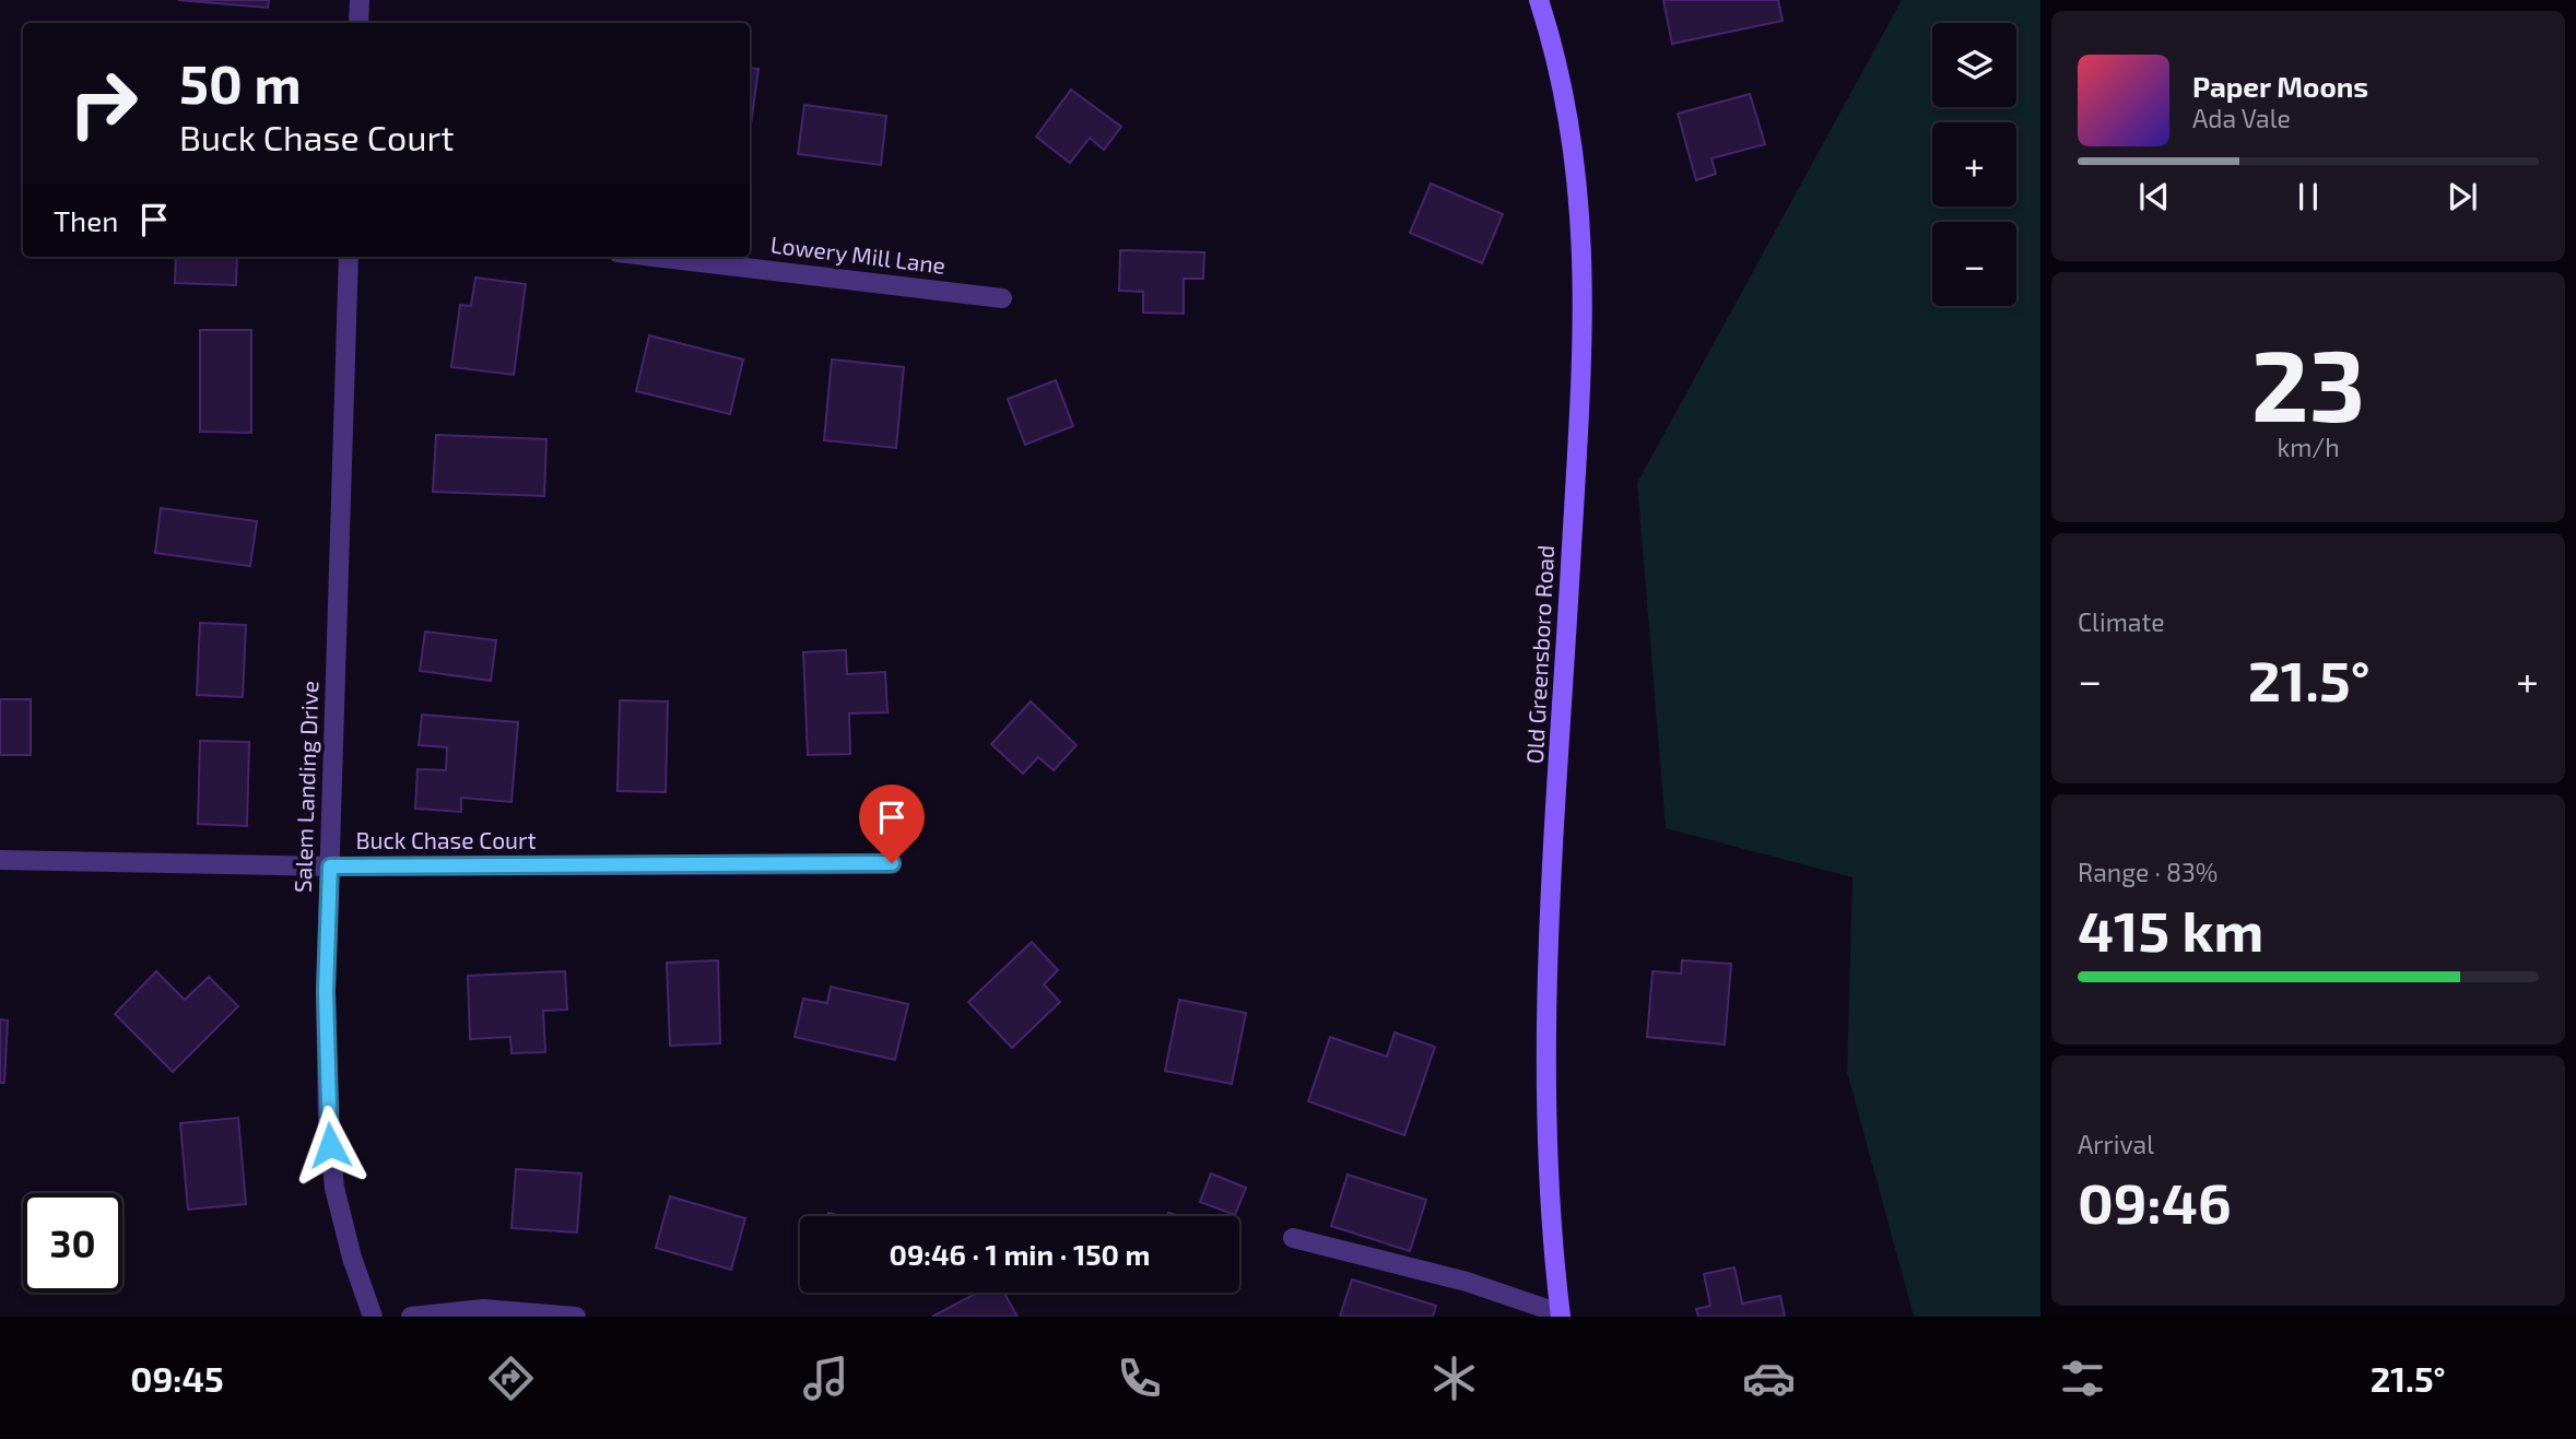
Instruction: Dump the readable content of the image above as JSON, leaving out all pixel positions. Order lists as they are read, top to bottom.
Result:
{
  "streets": {
    "main road": ["Old Greensboro Road"],
    "street": ["Lowery Mill Lane", "Salem Landing Drive", "Buck Chase Court"]
  },
  "crossings": [
    ["Salem Landing Drive", "Buck Chase Court"]
  ],
  "page": {
    "map_buttons": ["+", "−"],
    "turn": ["50 m", "Buck Chase Court"],
    "song": ["Paper Moons", "Ada Vale"],
    "then": "Then",
    "tile": [
      ["23", "km/h"],
      "Climate",
      ["Range · 83%", "415 km"],
      ["Arrival", "09:46"]
    ],
    "heat": ["−", "21.5°", "+"],
    "limit": "30",
    "trip": "09:46 · 1 min · 150 m",
    "tabs": ["09:45", "21.5°"]
  }
}
